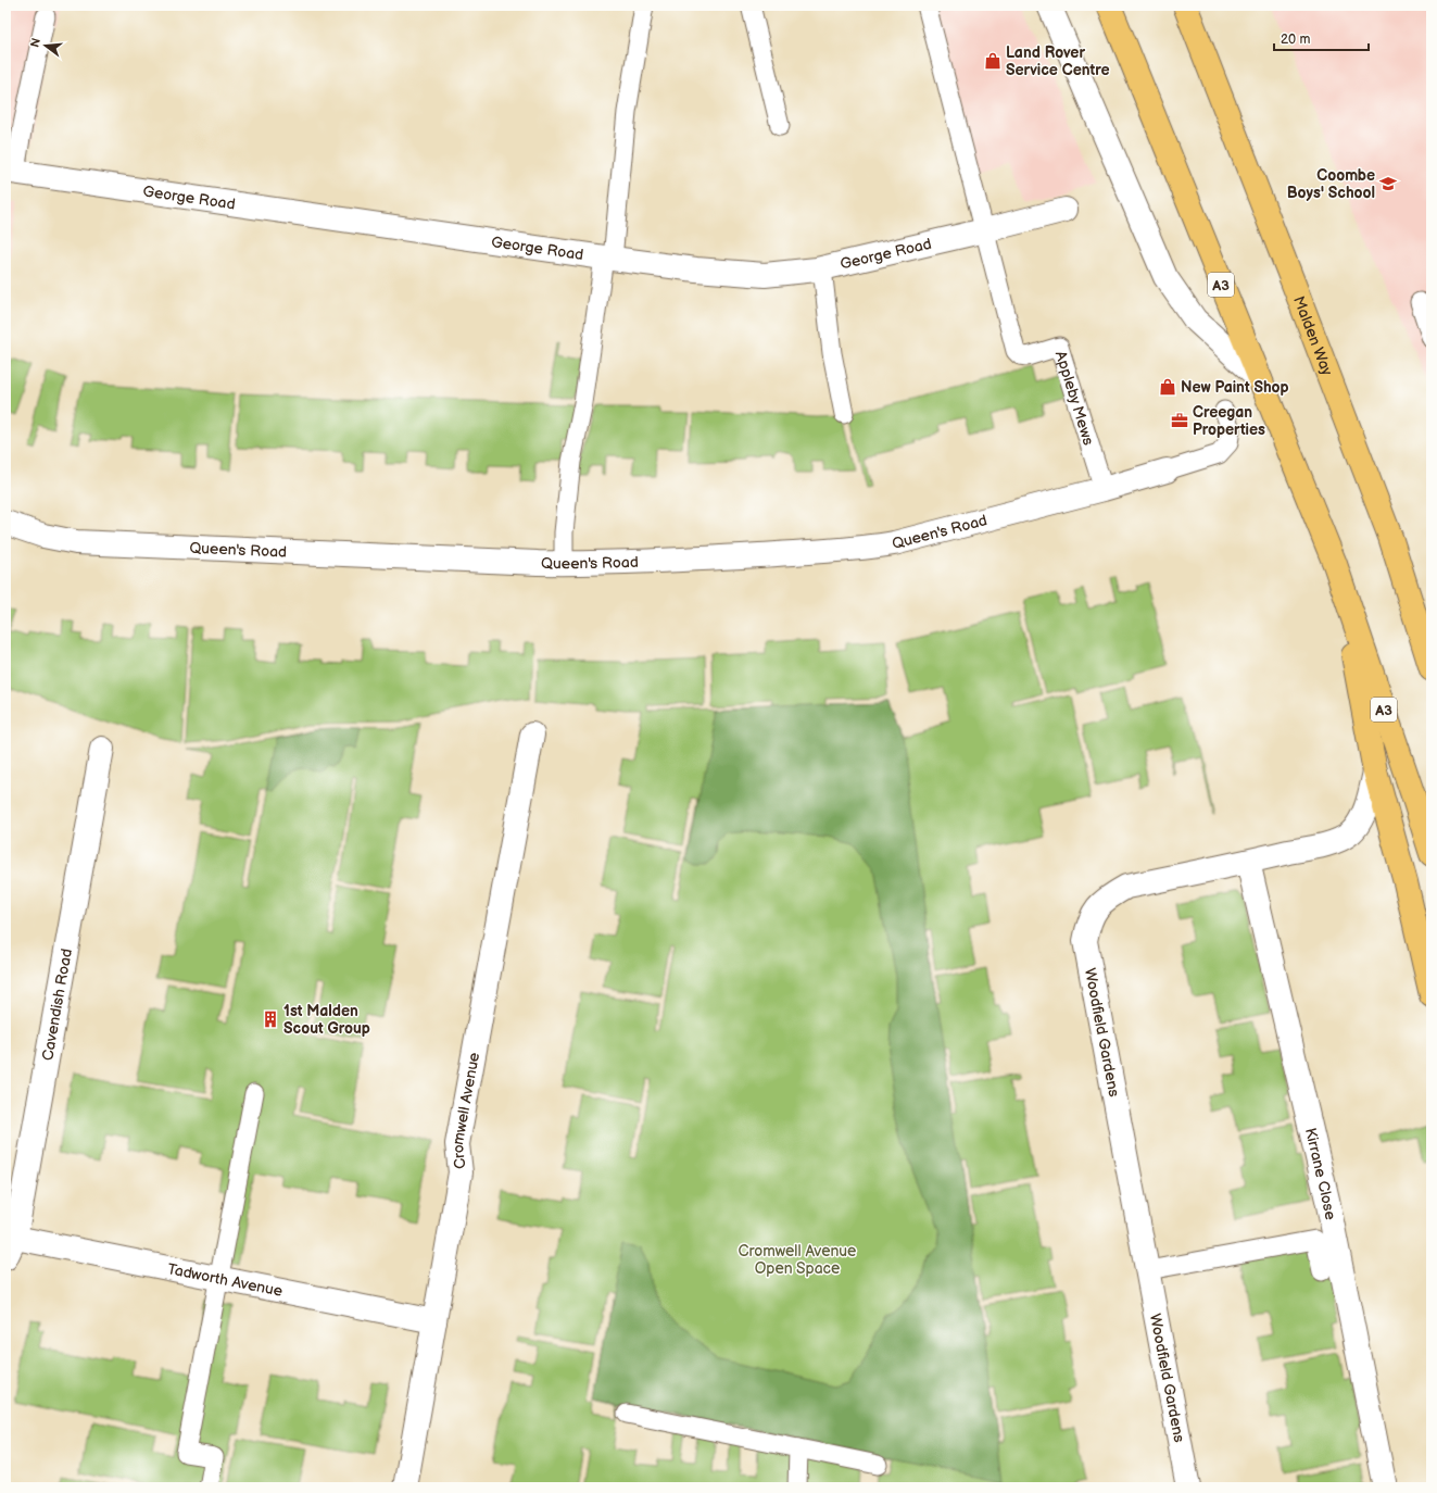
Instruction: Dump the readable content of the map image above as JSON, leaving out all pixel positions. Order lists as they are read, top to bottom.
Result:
{
  "streets": {
    "highway": ["A3", "Malden Way"],
    "street": [
      "George Road",
      "Queen's Road",
      "Cavendish Road",
      "Woodfield Gardens",
      "Cromwell Avenue",
      "Kirrane Close",
      "Tadworth Avenue"
    ],
    "lane": ["Appleby Mews"]
  },
  "crossings": [
    ["George Road", "Appleby Mews"],
    ["Appleby Mews", "Queen's Road"],
    ["Cavendish Road", "Tadworth Avenue"],
    ["Woodfield Gardens", "Kirrane Close"],
    ["Cromwell Avenue", "Tadworth Avenue"]
  ],
  "parks": ["Cromwell Avenue Open Space"],
  "places": {
    "shop": ["Land Rover Service Centre", "New Paint Shop"],
    "school or university": ["Coombe Boys' School"],
    "office": ["Creegan Properties"],
    "building": ["1st Malden Scout Group"]
  },
  "scale_bar": "20 m",
  "north": "left"
}
